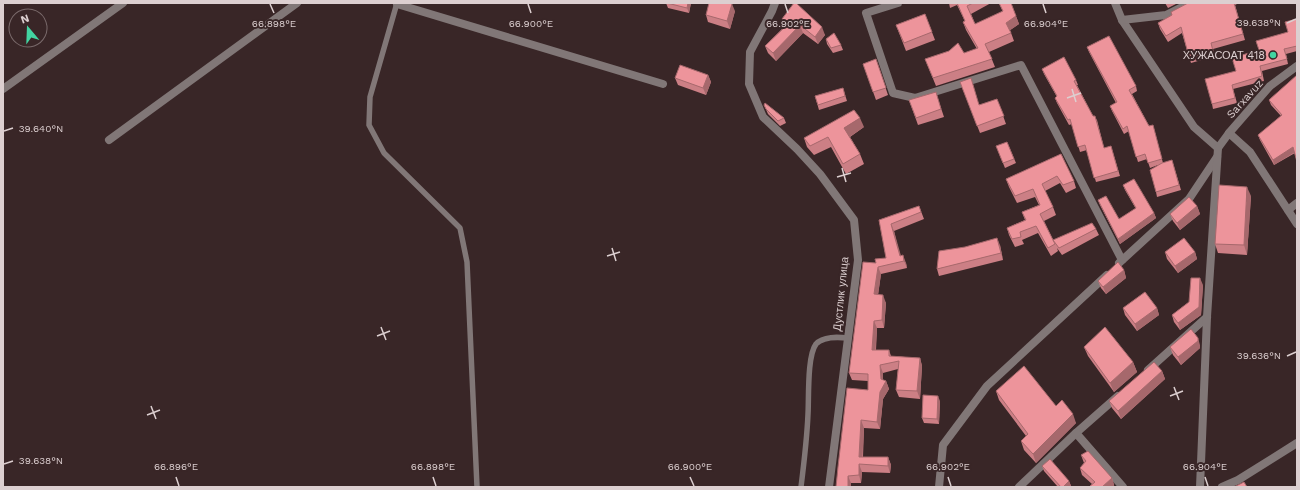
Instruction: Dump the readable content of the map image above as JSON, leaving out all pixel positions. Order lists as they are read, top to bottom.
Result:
{
  "streets": {
    "street": ["Sarxavuz", "Дустлик улица"]
  },
  "places": ["ХУЖАСОАТ 418"],
  "north": "top",
  "coordinates": [
    "39.638°N",
    "66.898°E",
    "66.900°E",
    "66.902°E",
    "66.904°E",
    "39.640°N",
    "39.636°N",
    "66.896°E"
  ]
}
